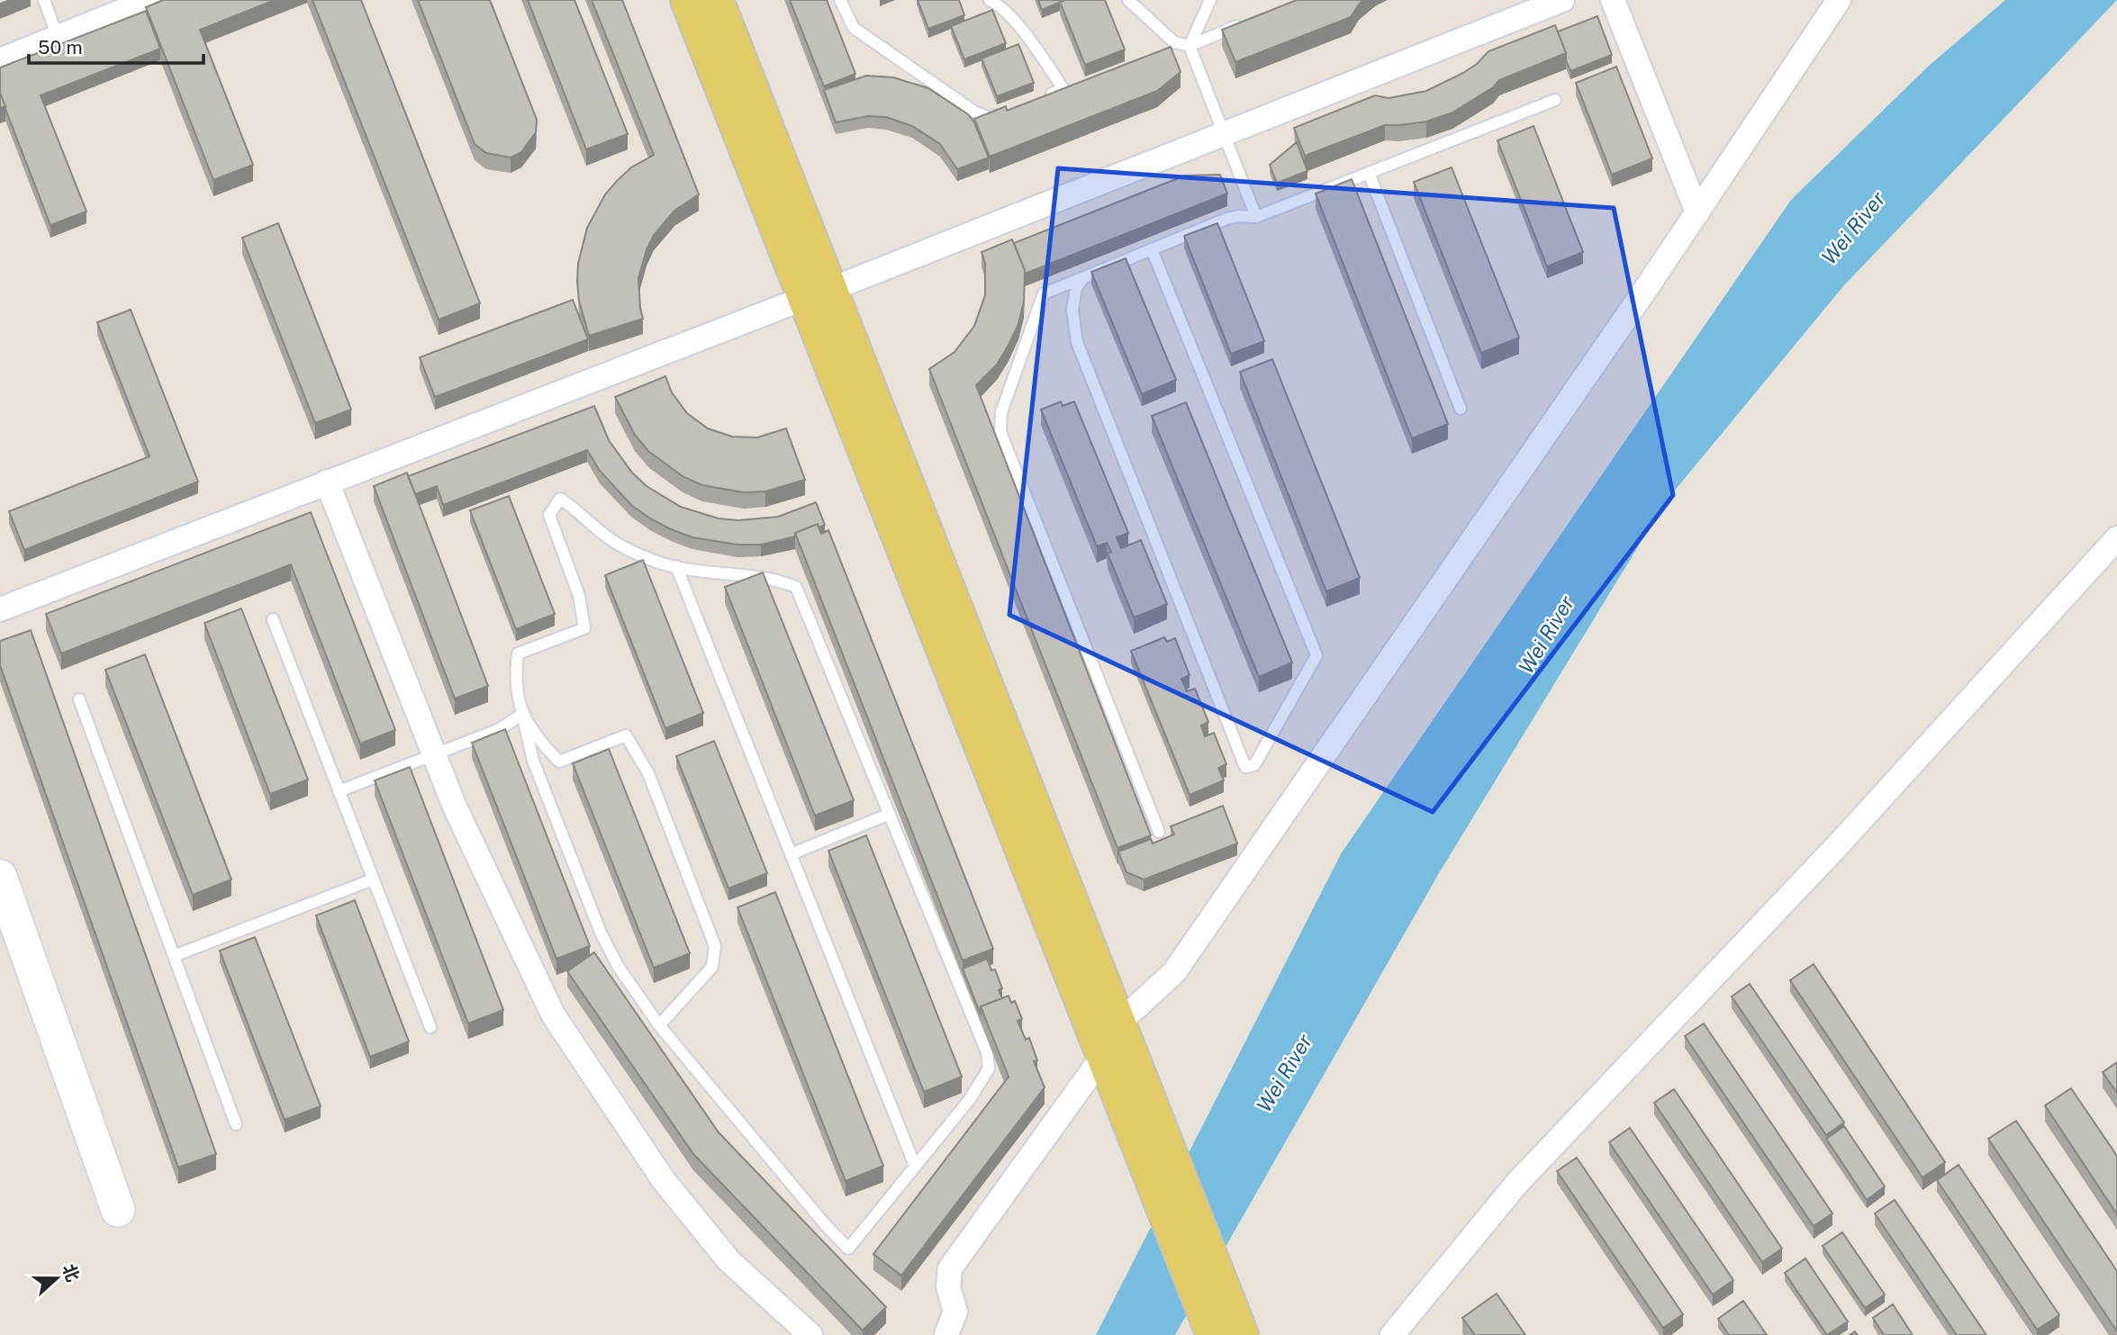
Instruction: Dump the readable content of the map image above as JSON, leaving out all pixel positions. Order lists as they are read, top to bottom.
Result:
{
  "water": ["Wei River"],
  "scale_bar": "50 m",
  "north": "right"
}
